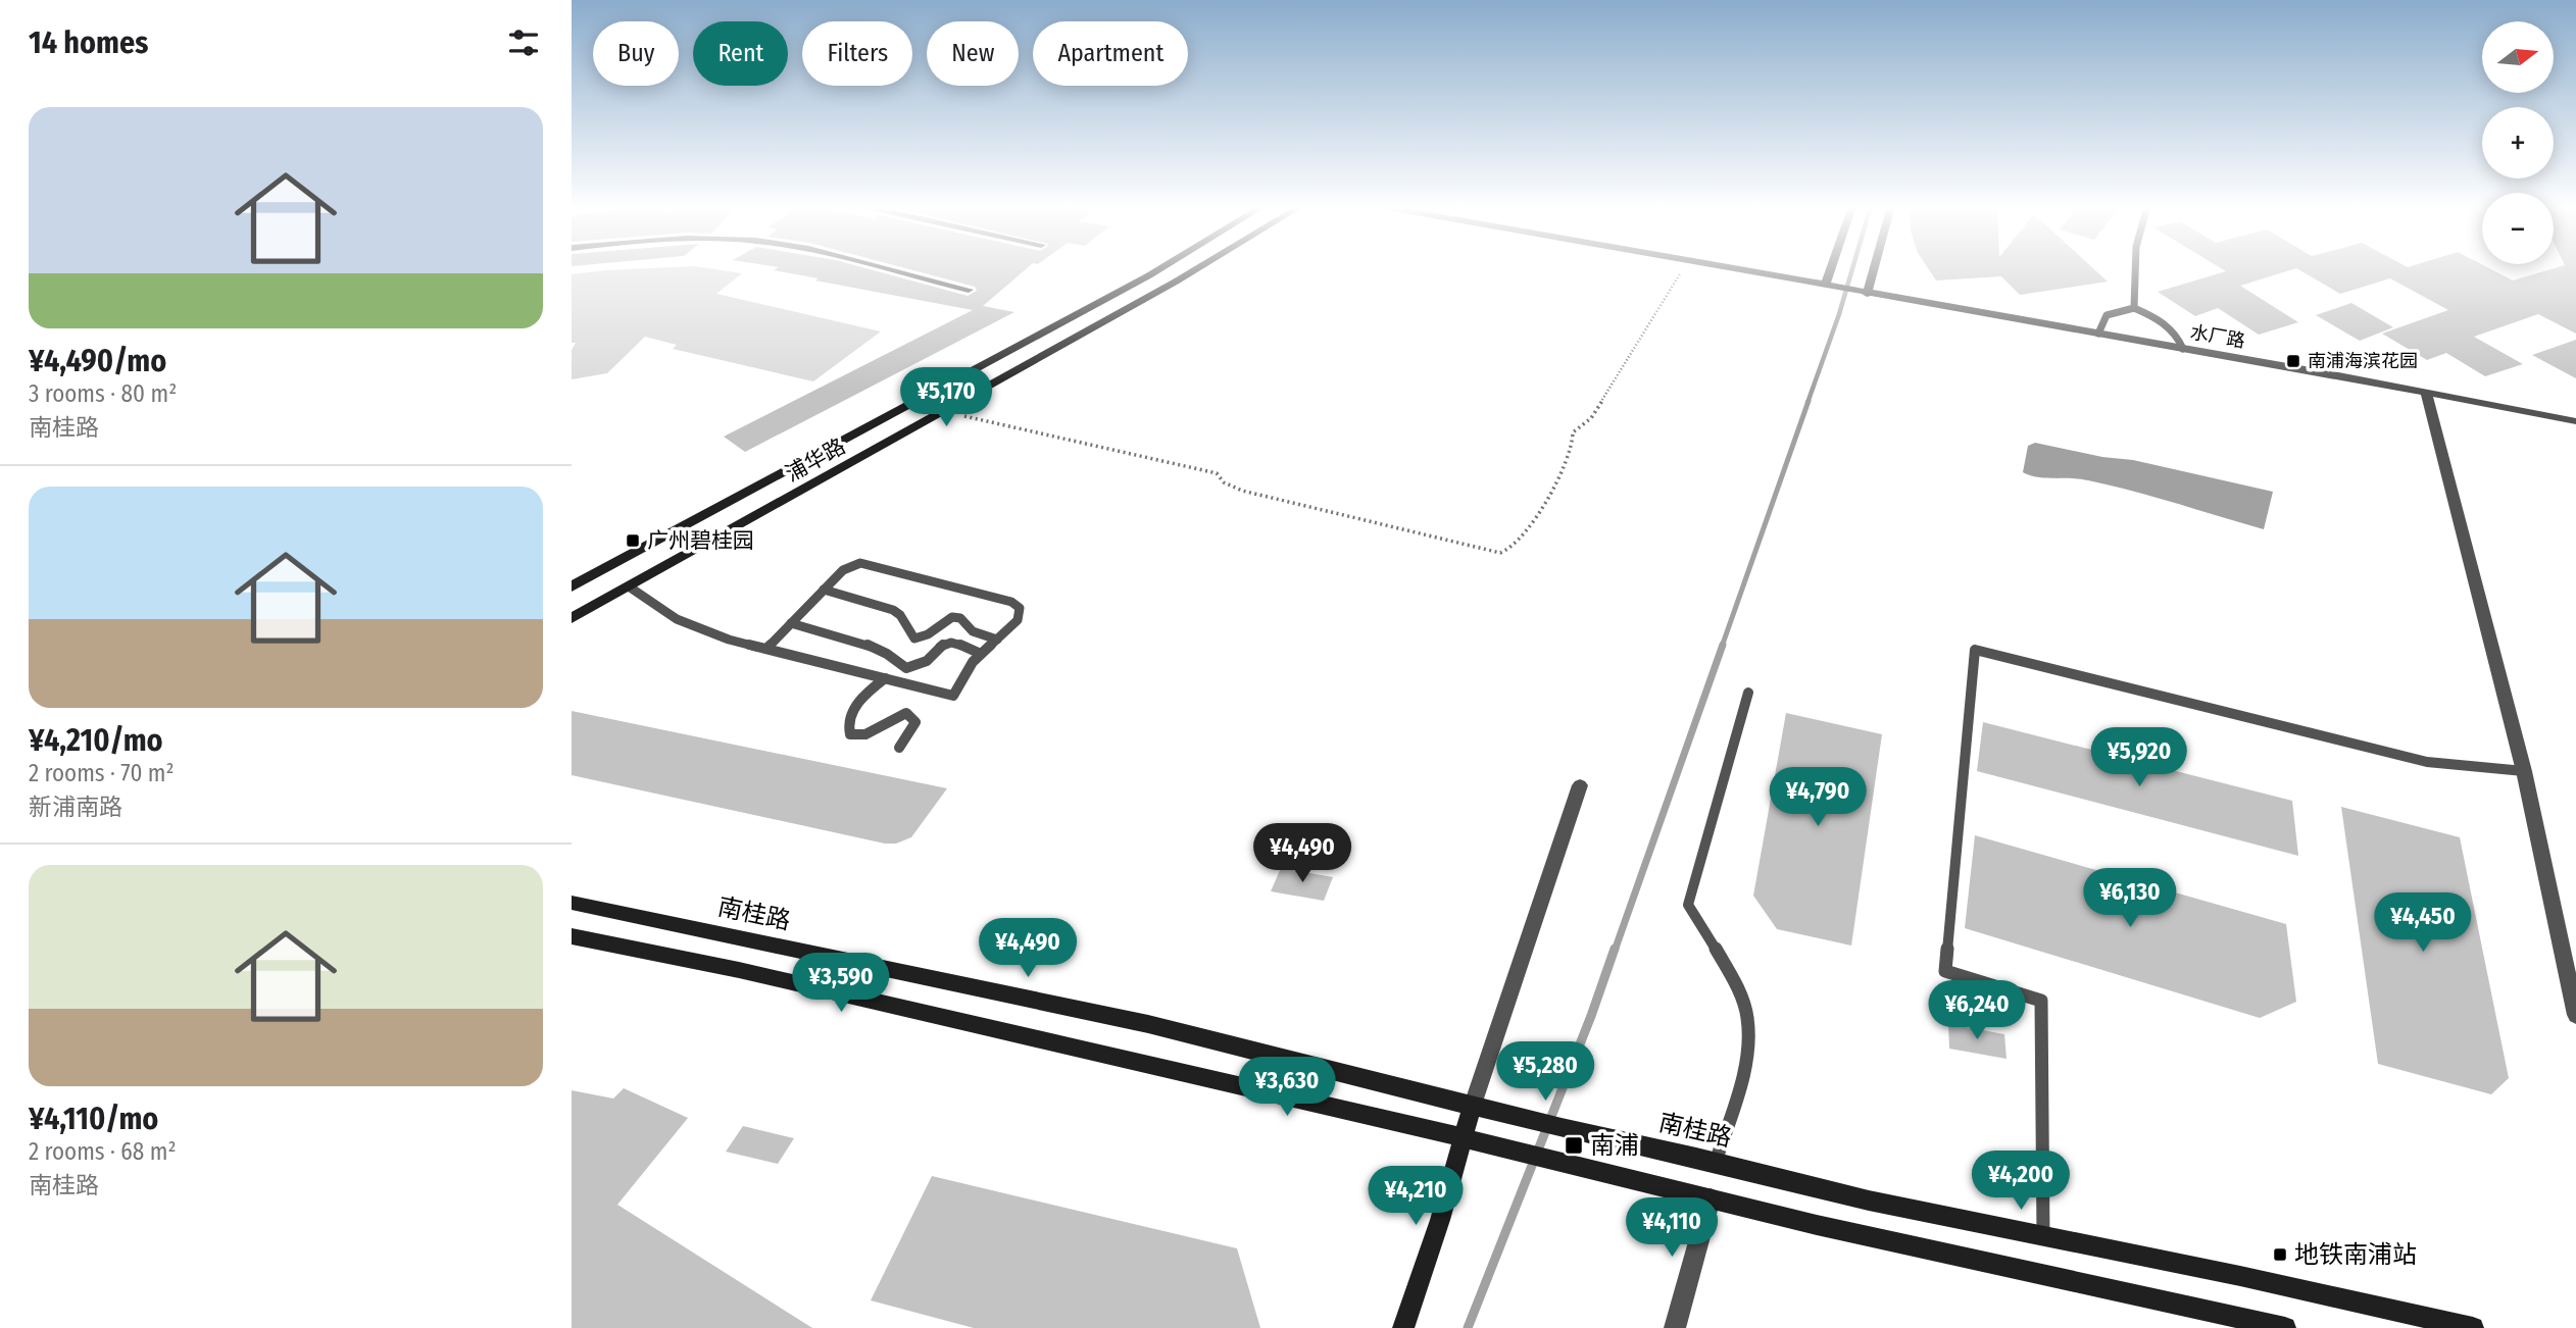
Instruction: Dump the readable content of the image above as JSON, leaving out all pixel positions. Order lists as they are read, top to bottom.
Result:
{
  "streets": {
    "main road": ["浦华路", "南桂路"],
    "street": ["水厂路"]
  },
  "places": {
    "transit": [
      "南浦海滨花园",
      "广州碧桂园",
      "南浦",
      "地铁南浦站"
    ]
  },
  "north": "right",
  "page": {
    "heading": "14 homes",
    "map_buttons": ["+", "−"],
    "chip": [
      "Buy",
      "Rent",
      "Filters",
      "New",
      "Apartment"
    ],
    "list": [
      {
        "name": "¥4,490/mo",
        "note": "3 rooms · 80 m² · 南桂路"
      },
      {
        "name": "¥4,210/mo",
        "note": "2 rooms · 70 m² · 新浦南路"
      },
      {
        "name": "¥4,110/mo",
        "note": "2 rooms · 68 m² · 南桂路"
      }
    ],
    "price": [
      "¥5,170",
      "¥5,920",
      "¥4,790",
      "¥4,490",
      "¥6,130",
      "¥4,450",
      "¥4,490",
      "¥3,590",
      "¥6,240",
      "¥5,280",
      "¥3,630",
      "¥4,200",
      "¥4,210",
      "¥4,110"
    ]
  }
}
